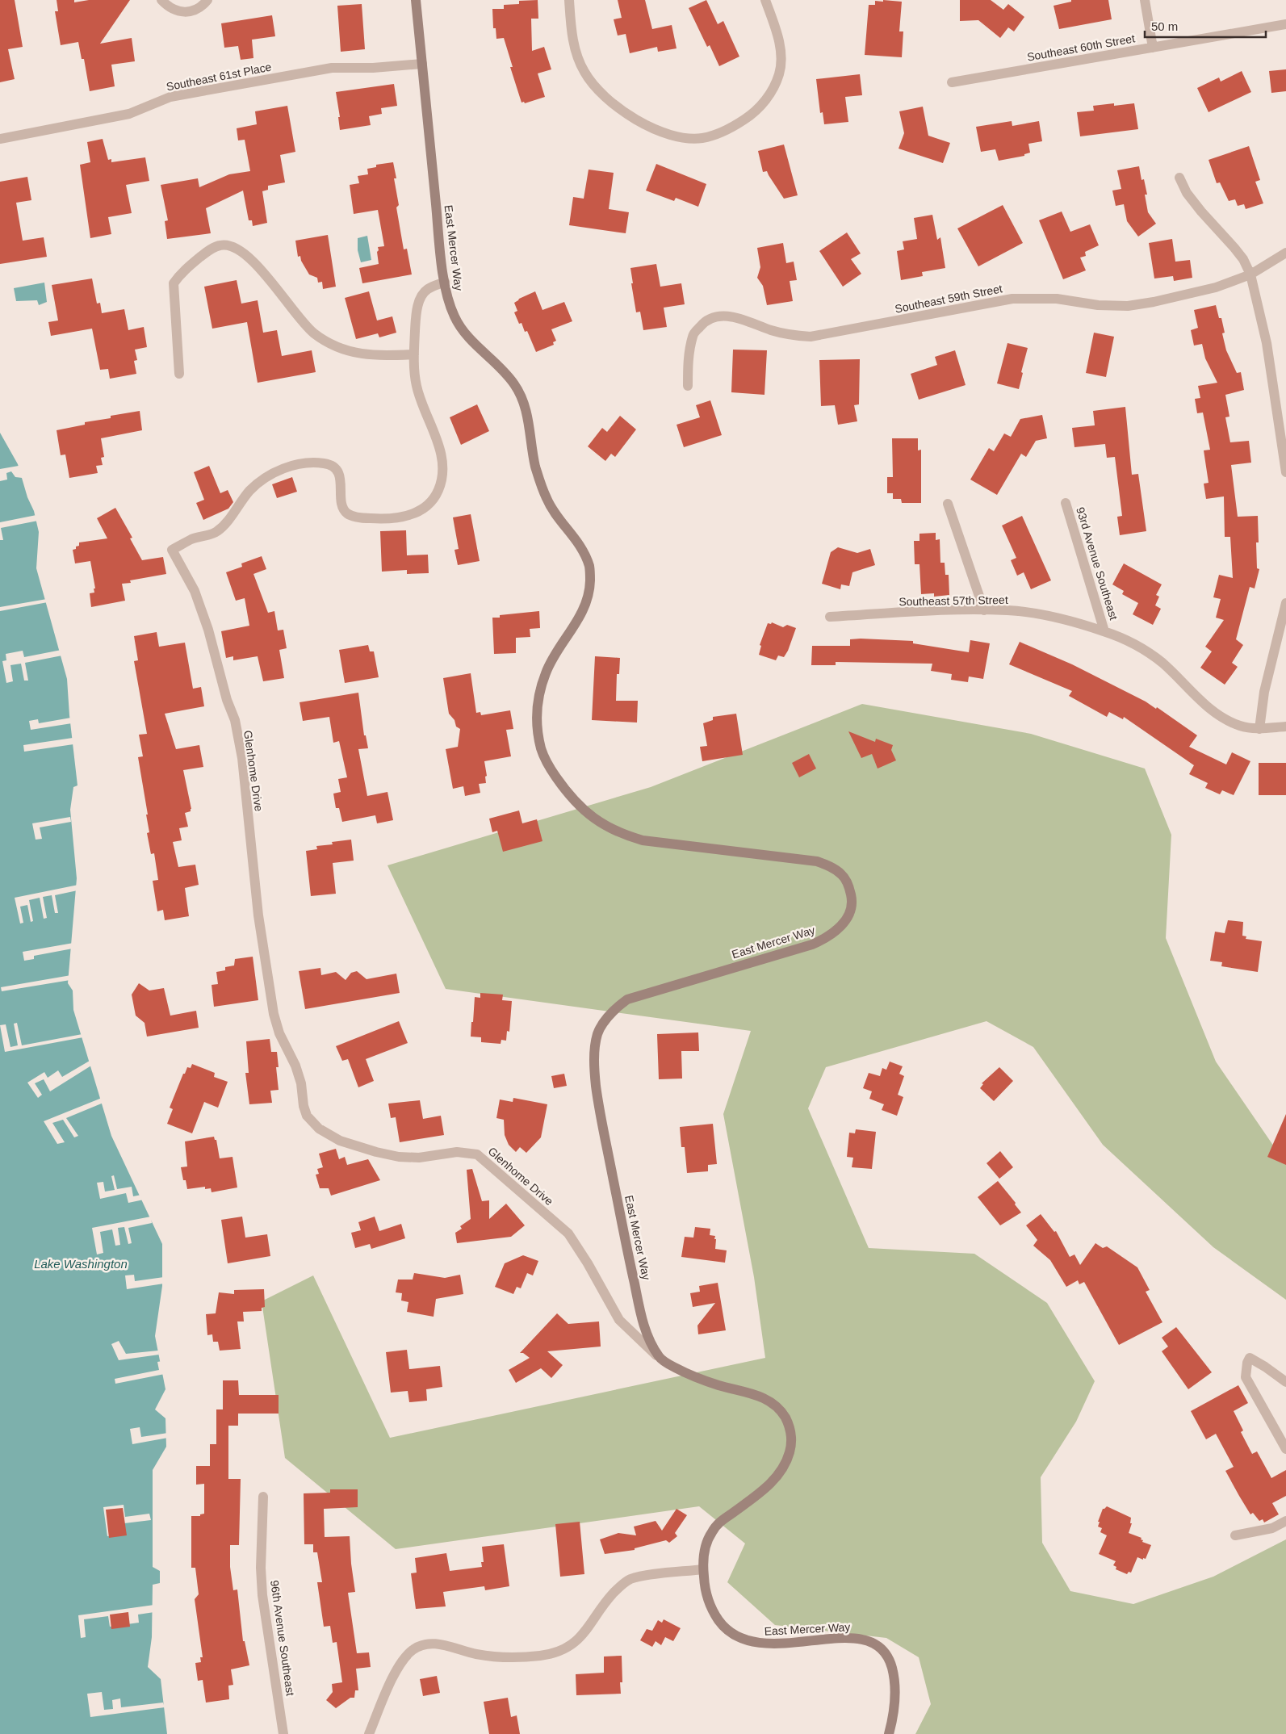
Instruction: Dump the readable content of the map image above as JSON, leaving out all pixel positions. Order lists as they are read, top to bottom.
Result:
{
  "streets": {
    "street": [
      "Southeast 60th Street",
      "Southeast 61st Place",
      "East Mercer Way",
      "Southeast 59th Street",
      "93rd Avenue Southeast",
      "Southeast 57th Street",
      "Glenhome Drive",
      "96th Avenue Southeast"
    ]
  },
  "crossings": [
    ["Southeast 61st Place", "East Mercer Way"],
    ["East Mercer Way", "Glenhome Drive"],
    ["93rd Avenue Southeast", "Southeast 57th Street"]
  ],
  "water": ["Lake Washington"],
  "scale_bar": "50 m"
}
